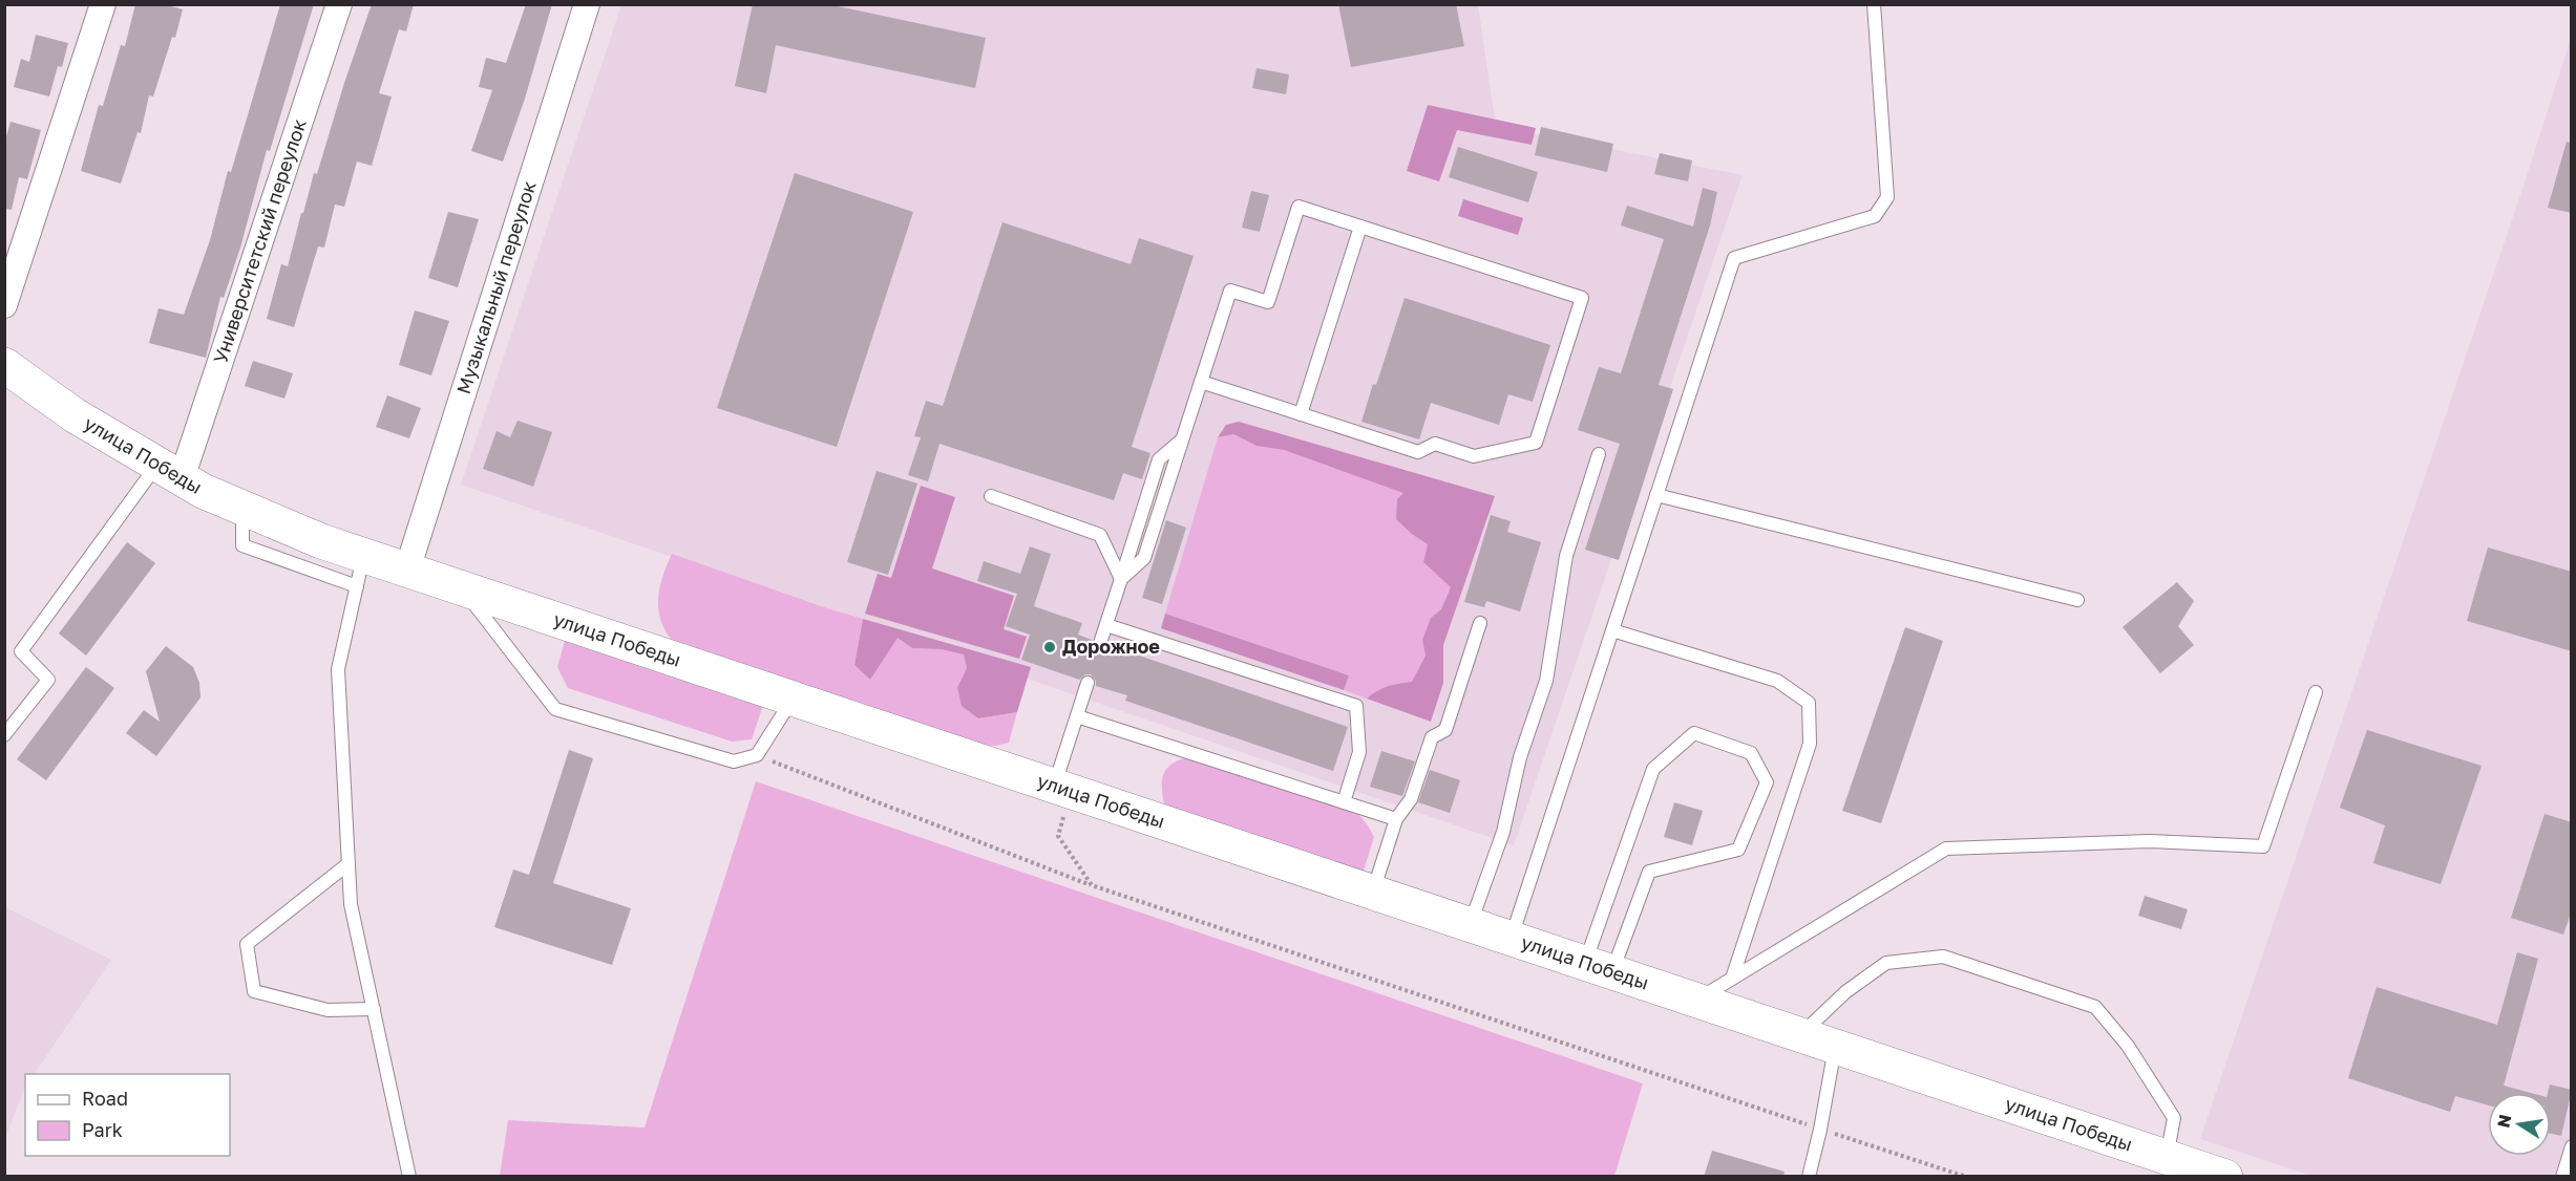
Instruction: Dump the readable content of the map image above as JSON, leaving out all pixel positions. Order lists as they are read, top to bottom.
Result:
{
  "streets": {
    "main road": ["улица Победы"],
    "street": ["Университетский переулок", "Музыкальный переулок"]
  },
  "crossings": [
    ["Университетский переулок", "улица Победы"],
    ["Музыкальный переулок", "улица Победы"]
  ],
  "places": ["Дорожное"],
  "legend": ["Road", "Park"],
  "north": "left"
}
